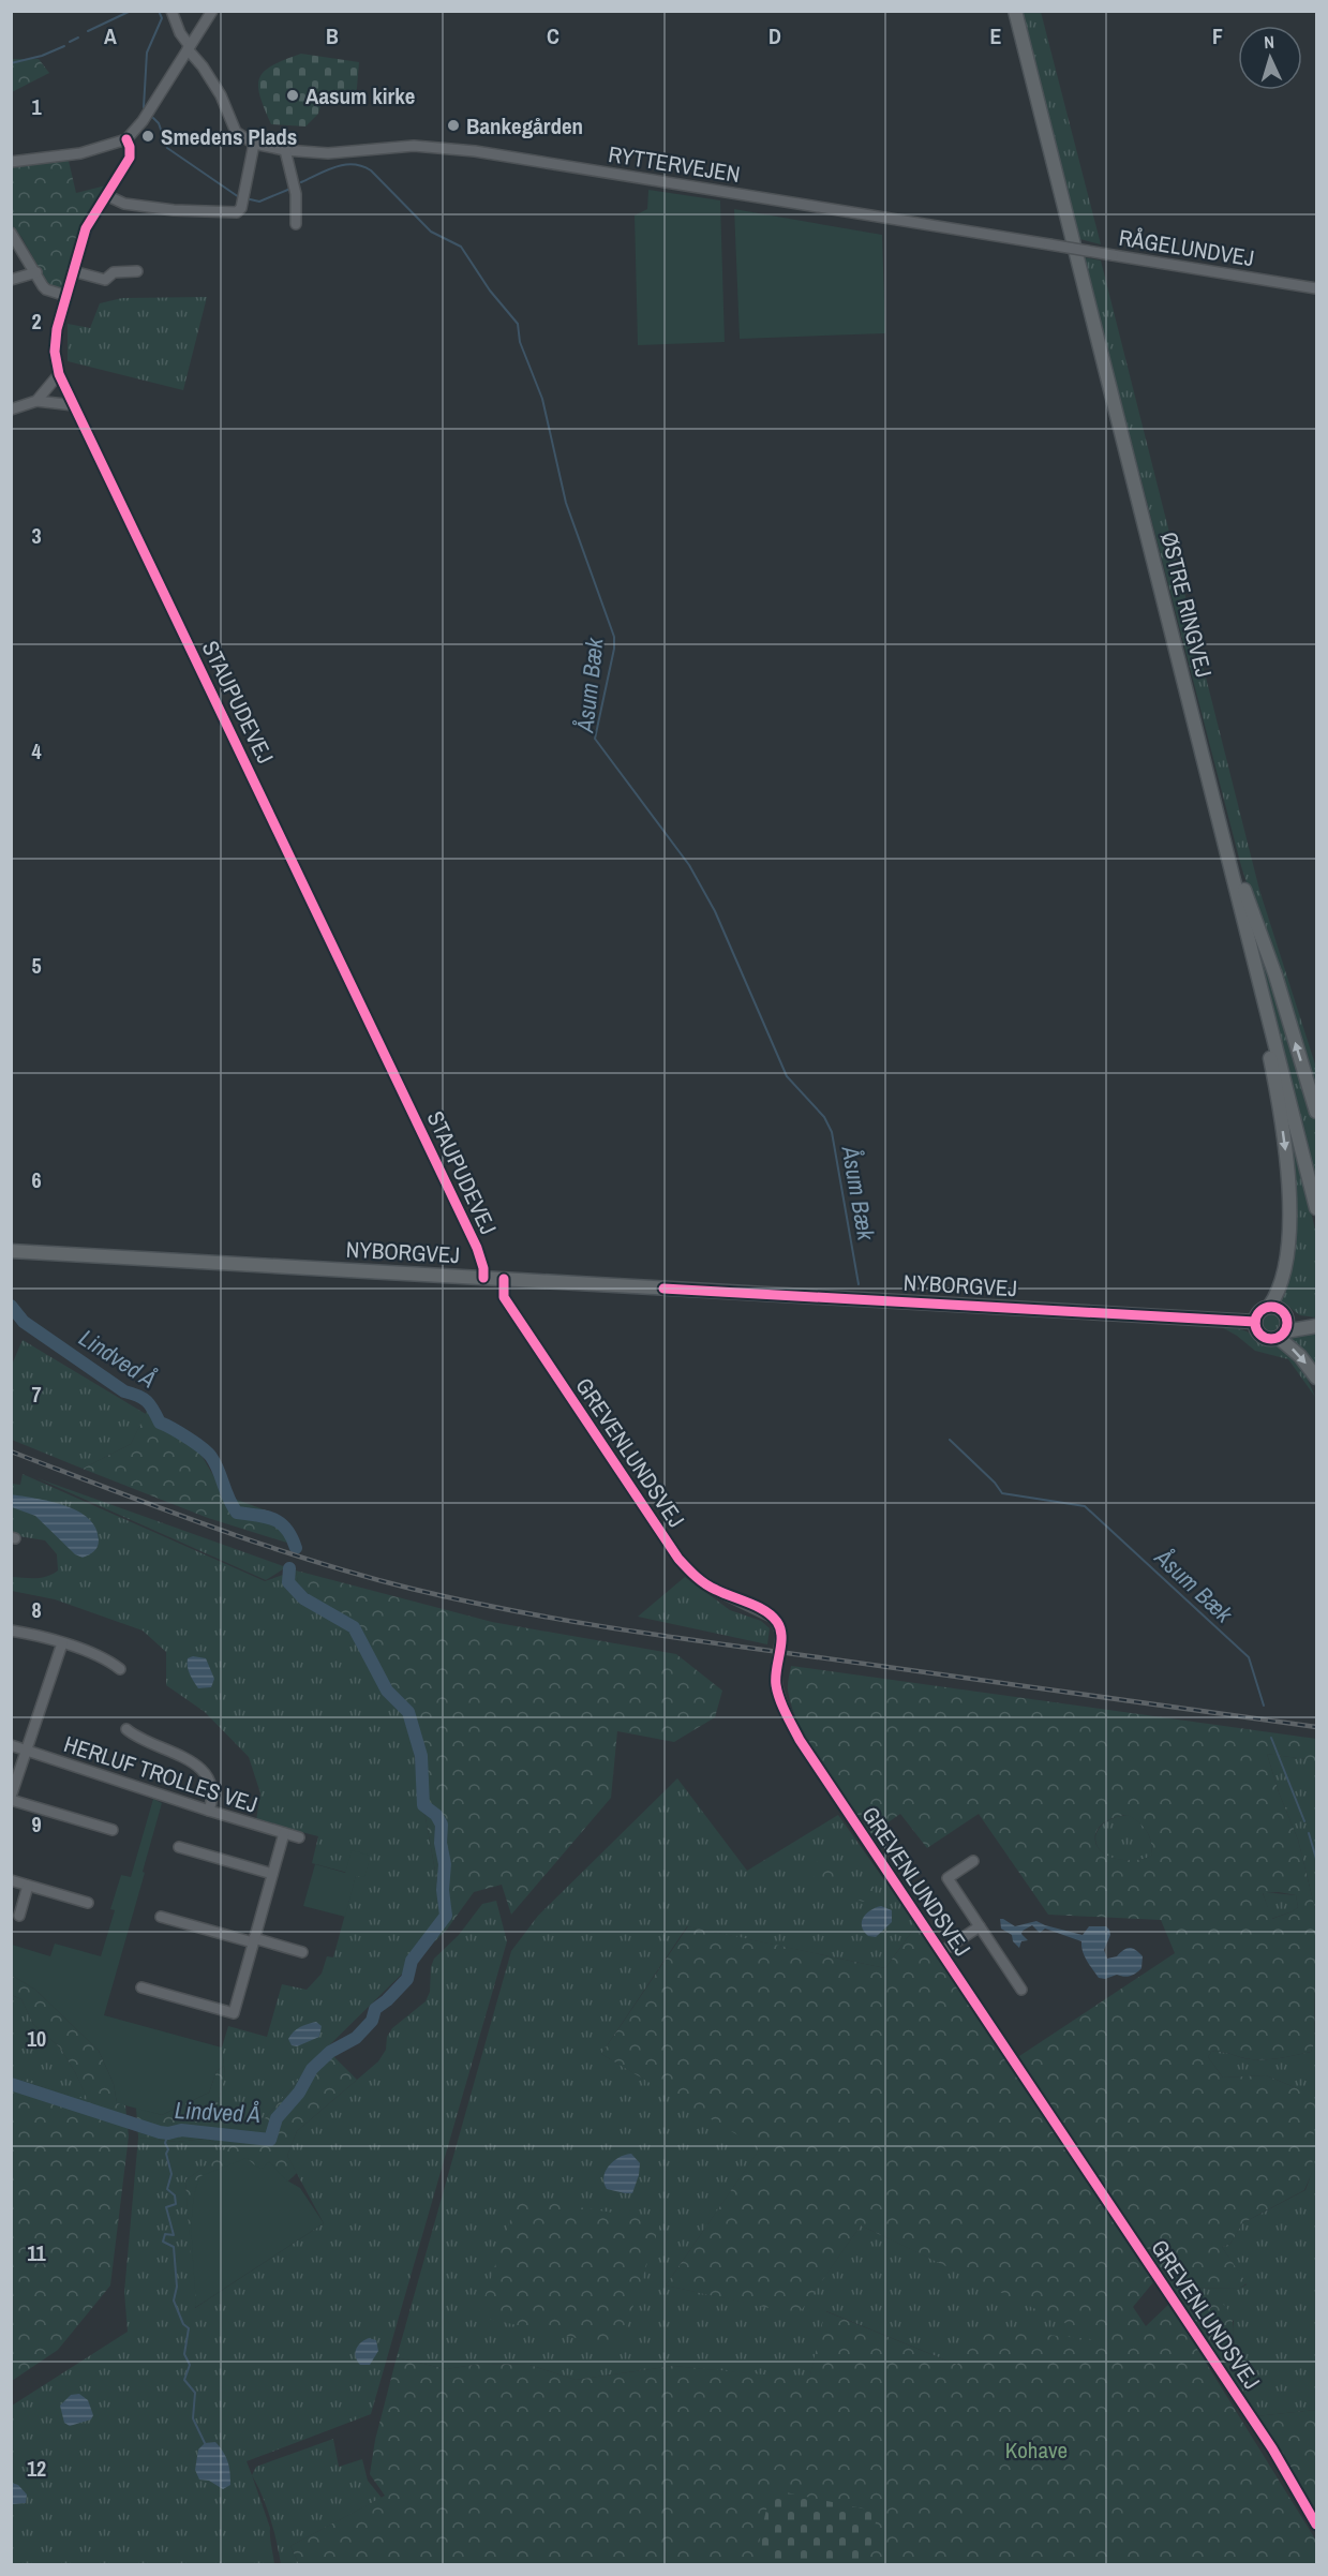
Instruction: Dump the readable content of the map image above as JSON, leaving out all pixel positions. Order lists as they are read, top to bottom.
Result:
{
  "streets": {
    "main road": ["ØSTRE RINGVEJ", "NYBORGVEJ"],
    "street": [
      "RYTTERVEJEN",
      "RÅGELUNDVEJ",
      "STAUPUDEVEJ",
      "GREVENLUNDSVEJ",
      "HERLUF TROLLES VEJ"
    ]
  },
  "crossings": [
    ["RYTTERVEJEN", "RÅGELUNDVEJ"],
    ["STAUPUDEVEJ", "NYBORGVEJ"],
    ["NYBORGVEJ", "GREVENLUNDSVEJ"]
  ],
  "water": ["Åsum Bæk", "Lindved Å"],
  "parks": ["Kohave"],
  "places": ["Aasum kirke", "Bankegården", "Smedens Plads"],
  "north": "top",
  "grid": {
    "columns": [
      "A",
      "B",
      "C",
      "D",
      "E",
      "F"
    ],
    "rows": [
      "1",
      "2",
      "3",
      "4",
      "5",
      "6",
      "7",
      "8",
      "9",
      "10",
      "11",
      "12"
    ]
  }
}
